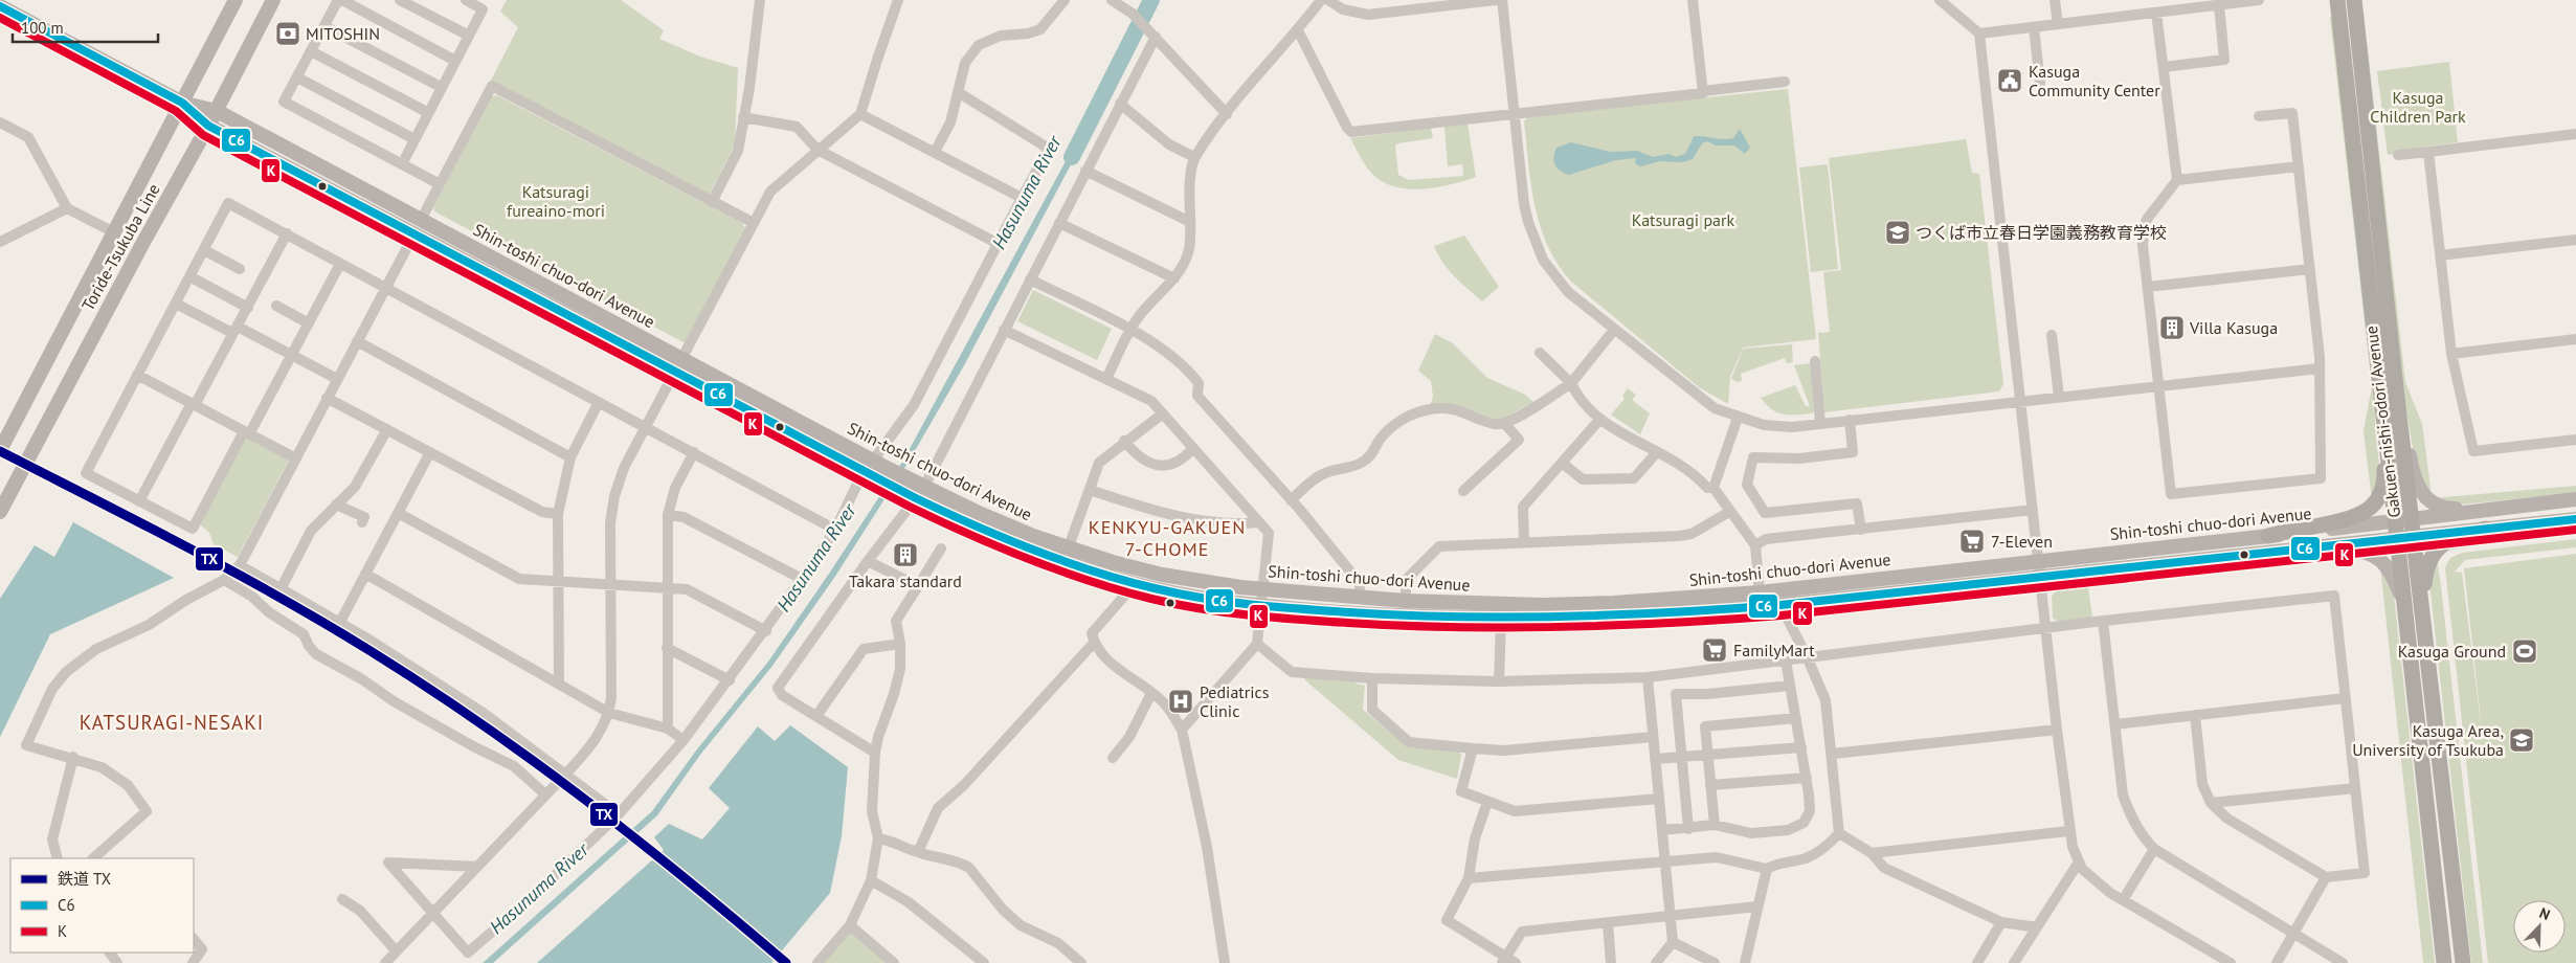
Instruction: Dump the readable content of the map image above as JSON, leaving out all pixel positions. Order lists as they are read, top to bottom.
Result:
{
  "streets": {
    "highway": ["Gakuen-nishi-odori Avenue"],
    "main road": ["Toride-Tsukuba Line", "Shin-toshi chuo-dori Avenue"]
  },
  "crossings": [
    ["Toride-Tsukuba Line", "Shin-toshi chuo-dori Avenue"],
    ["Shin-toshi chuo-dori Avenue", "Gakuen-nishi-odori Avenue"]
  ],
  "districts": ["KENKYU-GAKUEN 7-CHOME", "KATSURAGI-NESAKI"],
  "water": ["Hasunuma River"],
  "parks": ["Kasuga Children Park", "Katsuragi fureaino-mori", "Katsuragi park"],
  "places": {
    "bank": ["MITOSHIN"],
    "public building": ["Kasuga Community Center"],
    "school or university": ["つくば市立春日学園義務教育学校", "Kasuga Area, University of Tsukuba"],
    "building": ["Villa Kasuga", "Takara standard"],
    "supermarket": ["7-Eleven", "FamilyMart"],
    "sports": ["Kasuga Ground"],
    "hospital": ["Pediatrics Clinic"]
  },
  "lines": ["transit line C6", "transit line K", "rail line TX"],
  "legend": ["鉄道 TX", "C6", "K"],
  "scale_bar": "100 m",
  "north": "top right"
}
